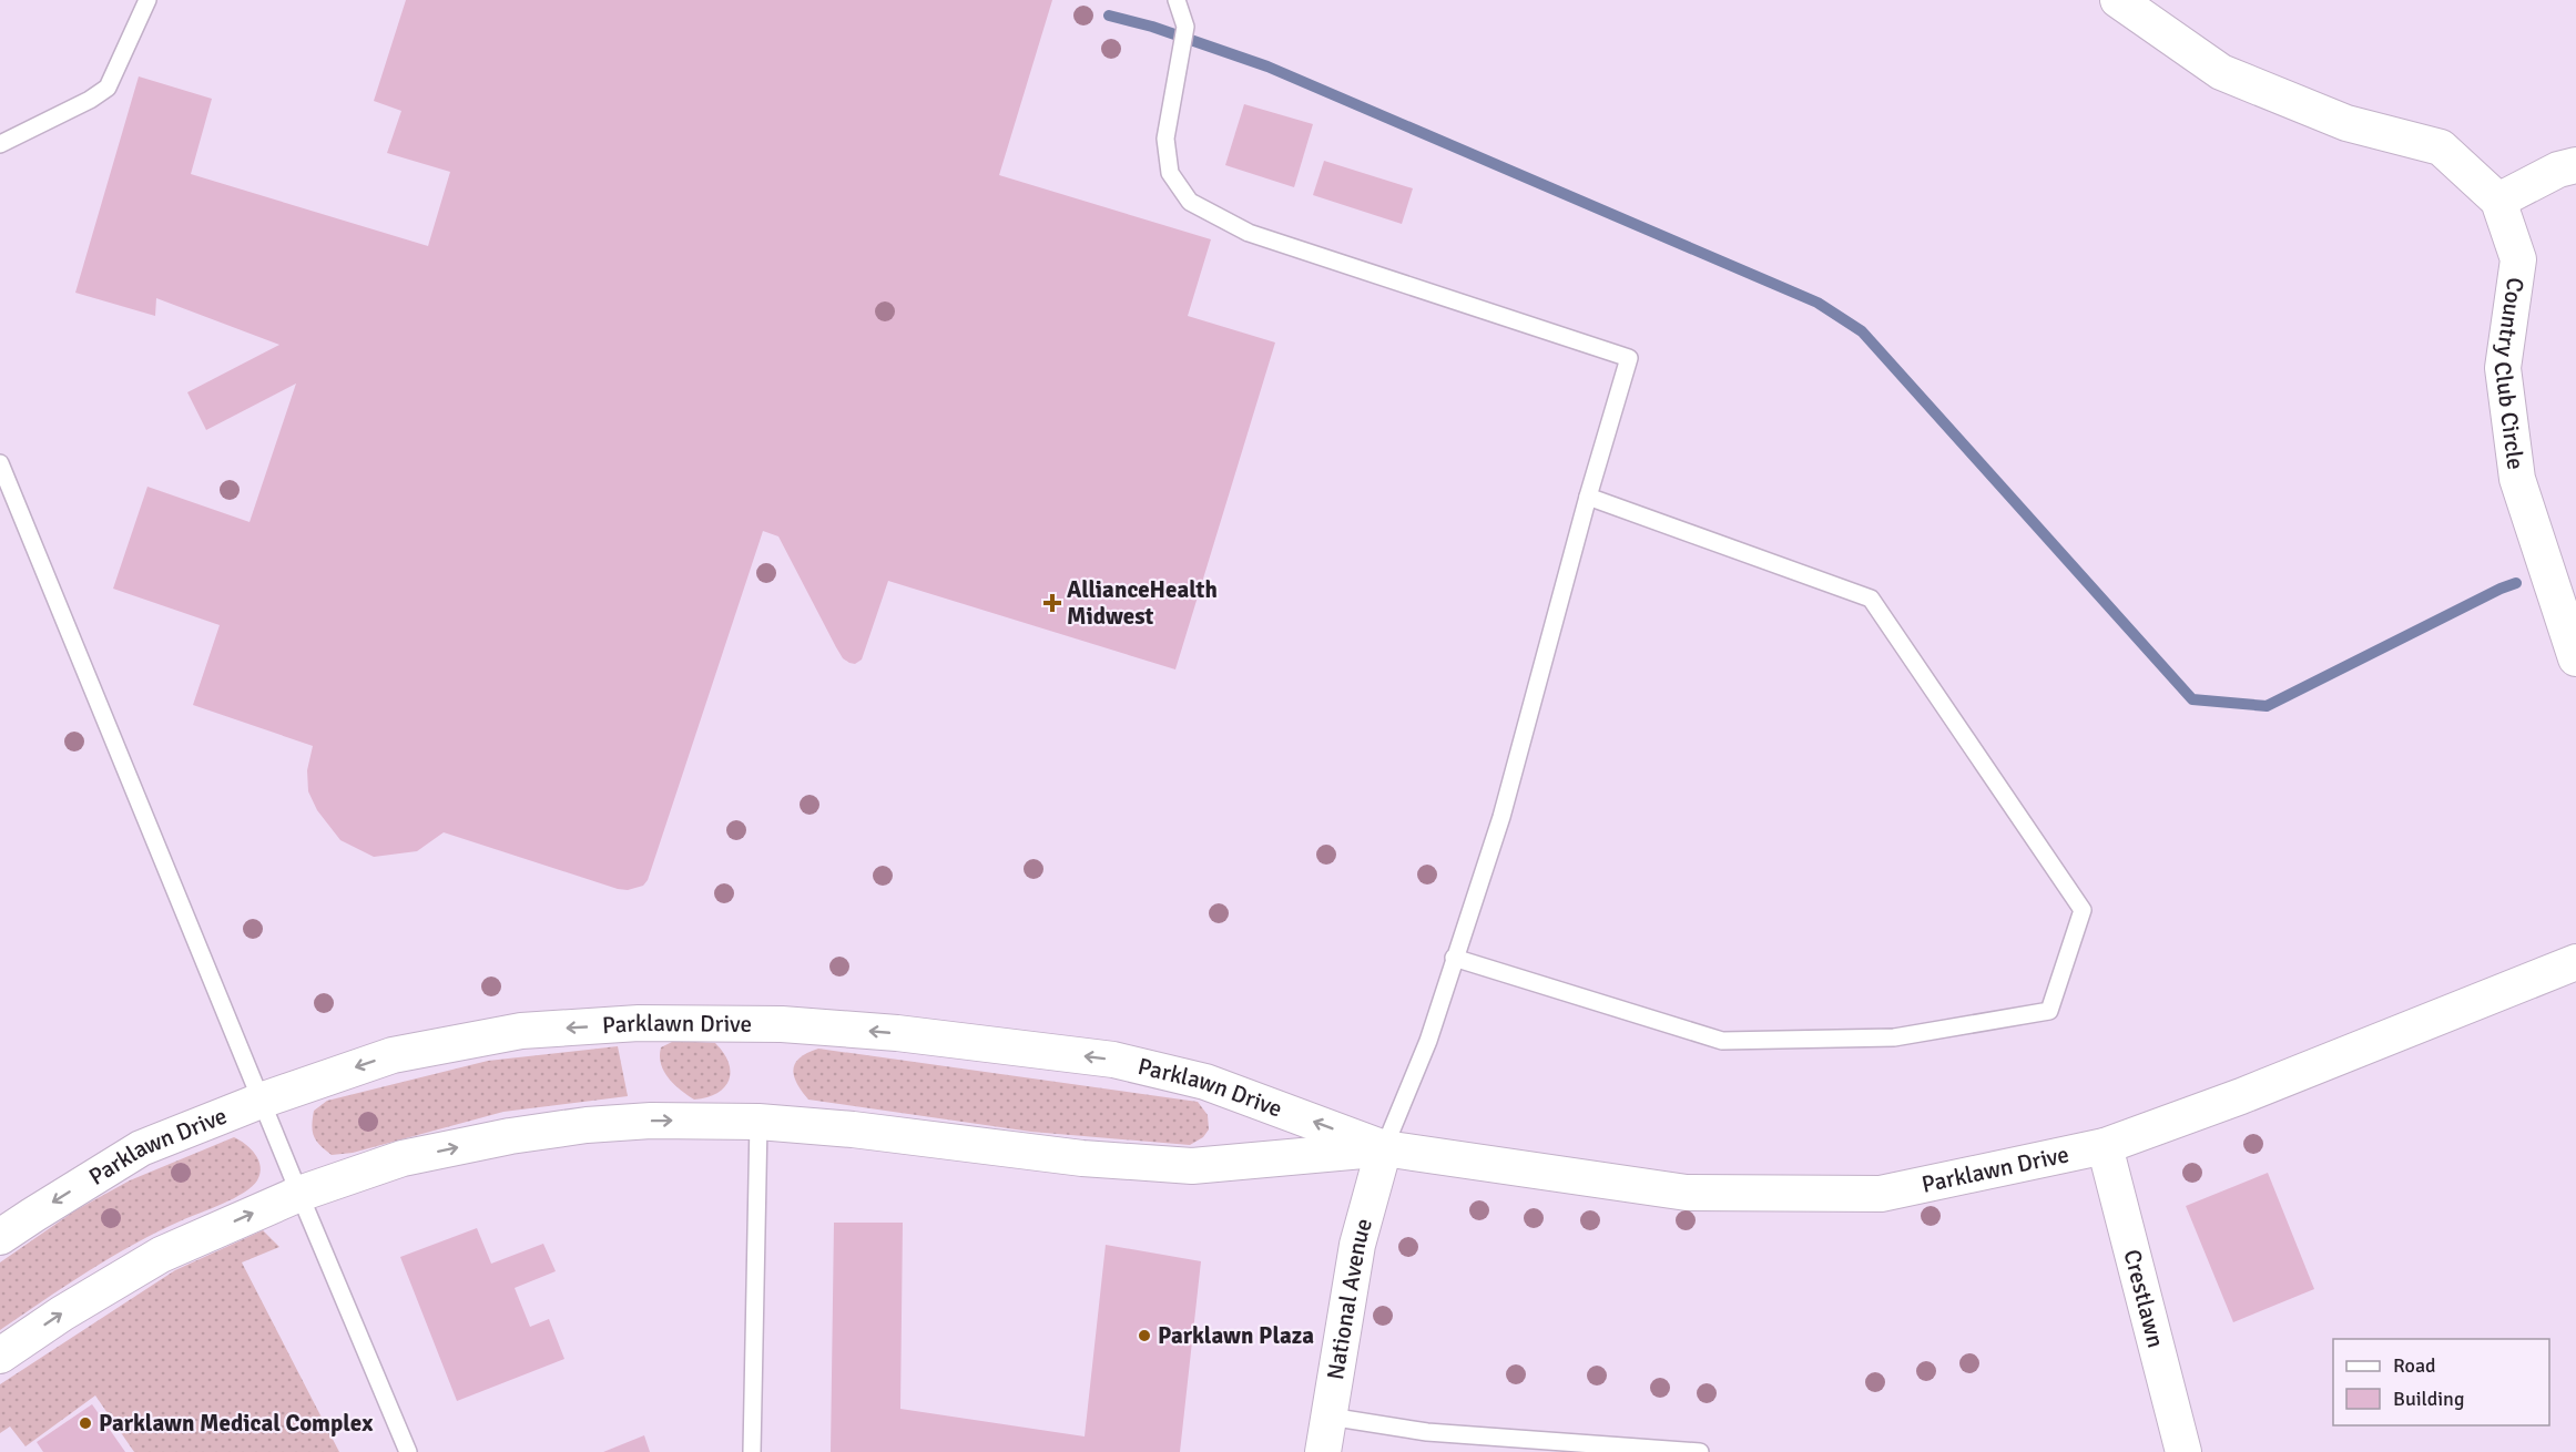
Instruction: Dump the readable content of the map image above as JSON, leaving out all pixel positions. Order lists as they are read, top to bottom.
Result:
{
  "streets": {
    "street": [
      "Country Club Circle",
      "Parklawn Drive",
      "National Avenue",
      "Crestlawn"
    ]
  },
  "crossings": [
    ["Parklawn Drive", "National Avenue"],
    ["Parklawn Drive", "Crestlawn"]
  ],
  "places": {
    "health": ["AllianceHealth Midwest"],
    "other": ["Parklawn Plaza", "Parklawn Medical Complex"]
  },
  "legend": ["Road", "Building"]
}
